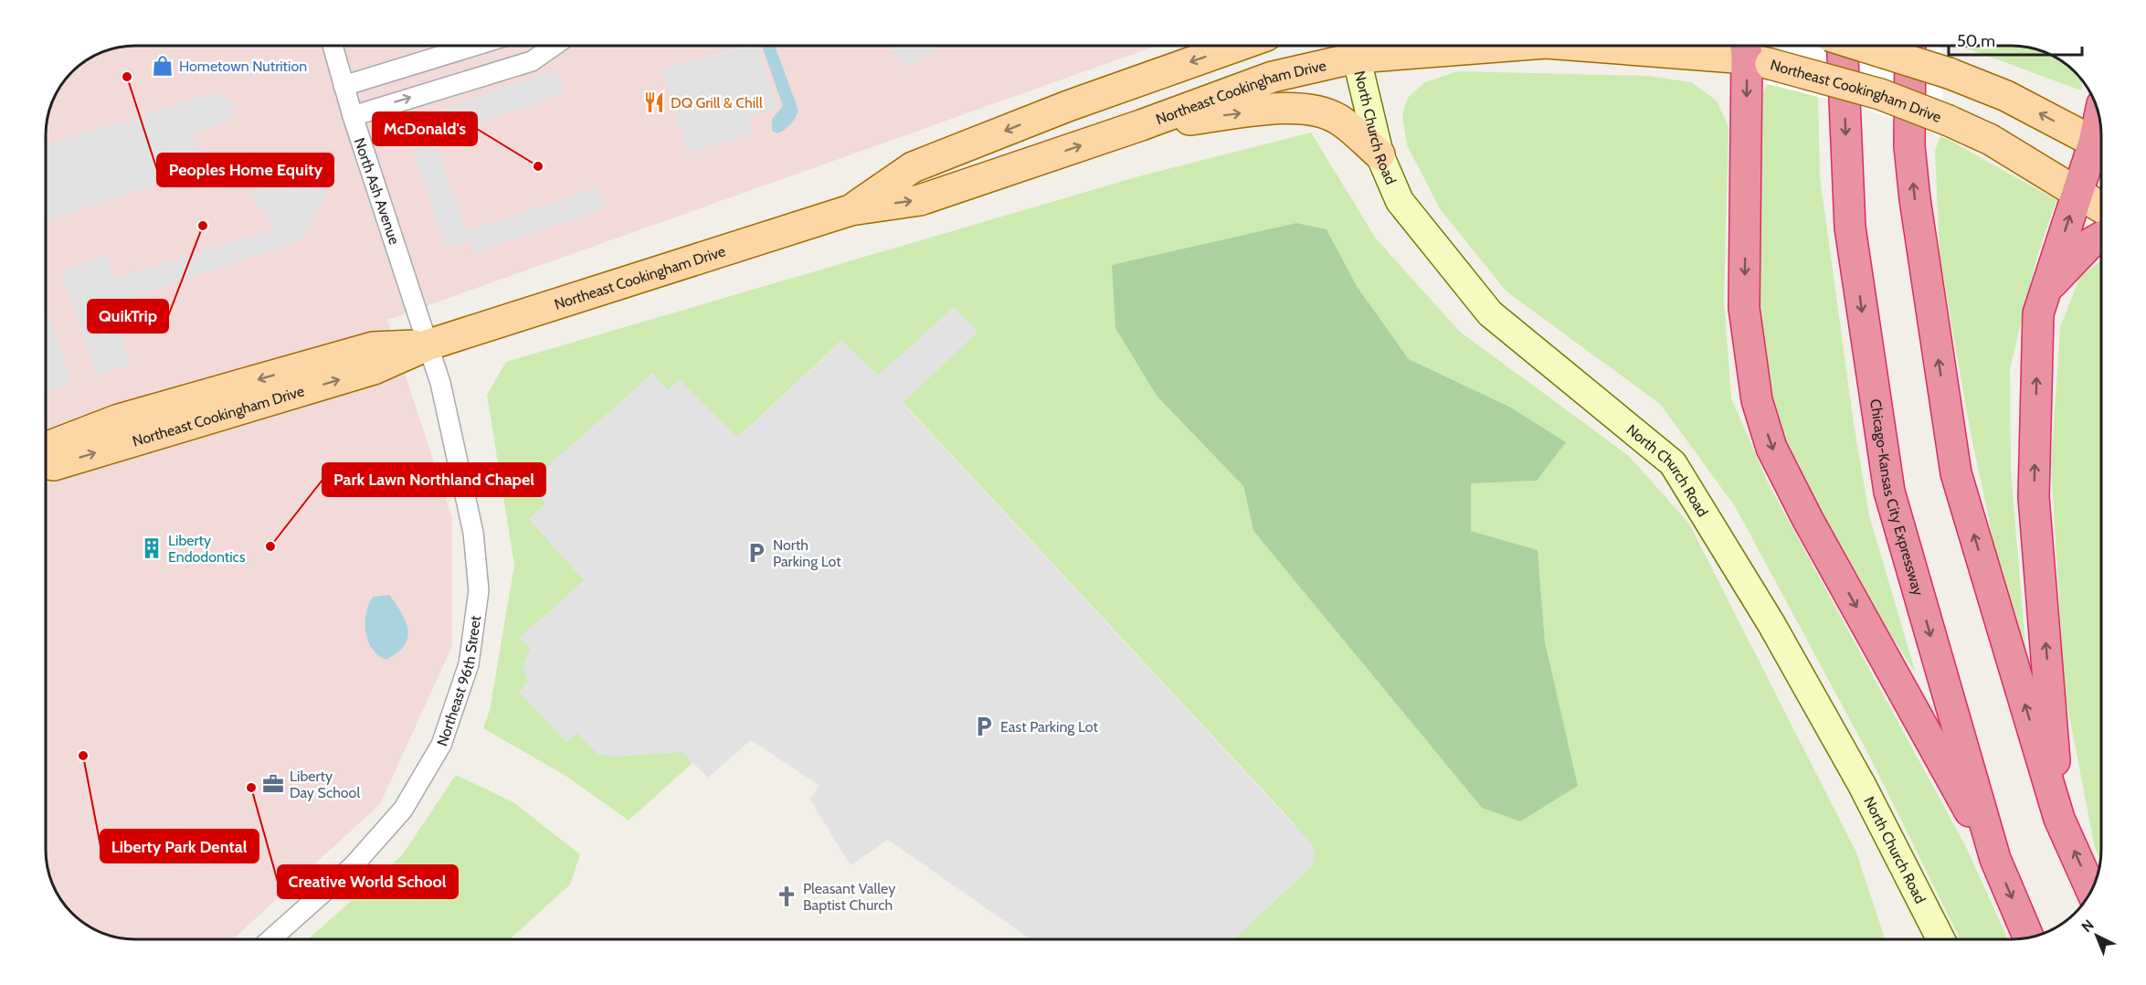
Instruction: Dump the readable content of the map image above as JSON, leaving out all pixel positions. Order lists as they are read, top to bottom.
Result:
{
  "streets": {
    "highway": ["Chicago-Kansas City Expressway"],
    "main road": ["Northeast Cookingham Drive", "North Church Road"],
    "street": ["North Ash Avenue", "Northeast 96th Street"]
  },
  "crossings": [
    ["Northeast Cookingham Drive", "North Church Road"],
    ["Northeast Cookingham Drive", "North Ash Avenue"],
    ["Northeast Cookingham Drive", "Northeast 96th Street"],
    ["North Ash Avenue", "Northeast 96th Street"]
  ],
  "places": {
    "shop": ["Hometown Nutrition"],
    "other": [
      "Peoples Home Equity",
      "McDonald's",
      "QuikTrip",
      "Park Lawn Northland Chapel",
      "Liberty Park Dental",
      "Creative World School"
    ],
    "restaurant": ["DQ Grill & Chill"],
    "building": ["Liberty Endodontics"],
    "parking": ["North Parking Lot", "East Parking Lot"],
    "office": ["Liberty Day School"],
    "church": ["Pleasant Valley Baptist Church"]
  },
  "scale_bar": "50 m",
  "north": "top left"
}
